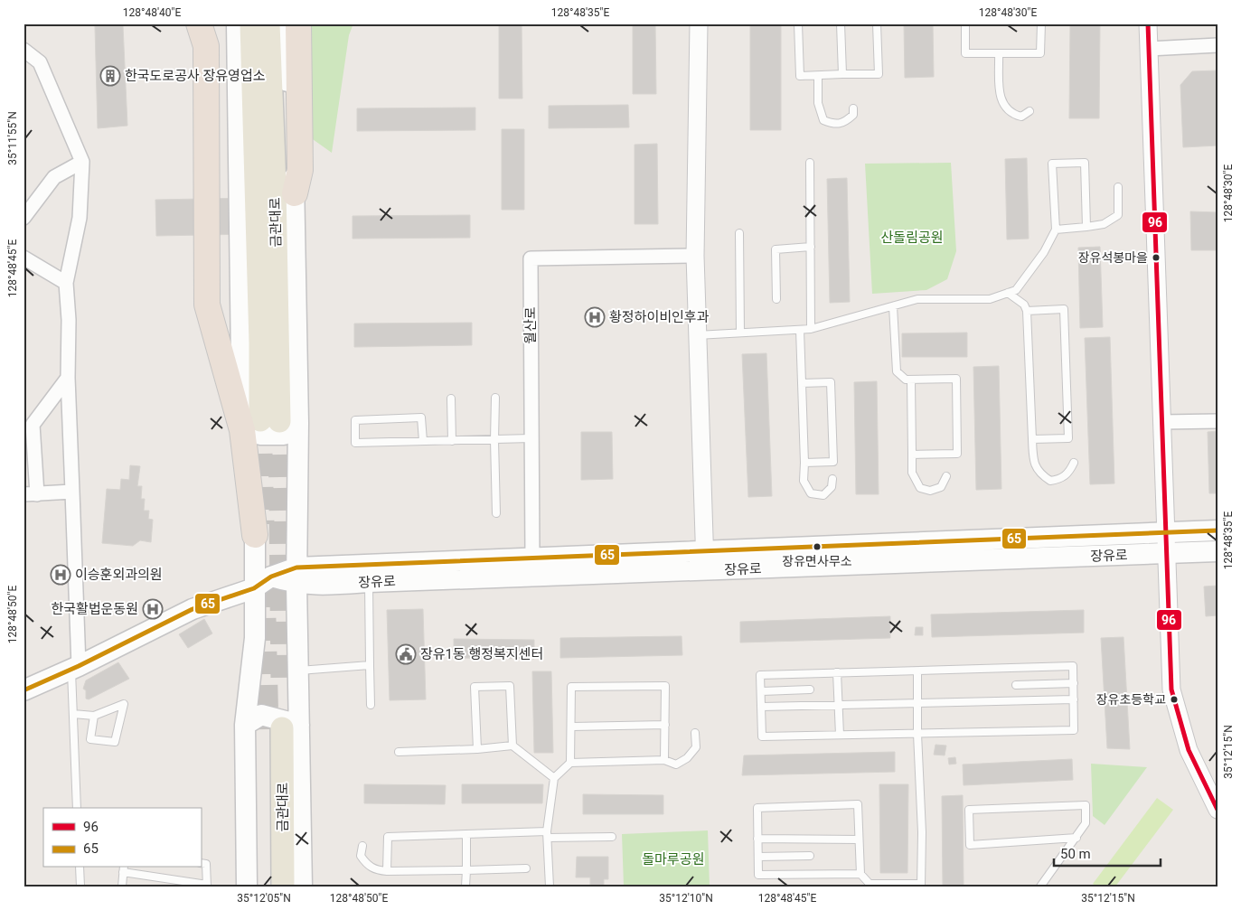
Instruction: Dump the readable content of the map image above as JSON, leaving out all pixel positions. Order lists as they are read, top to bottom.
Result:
{
  "streets": {
    "main road": ["금관대로", "장유로"],
    "street": ["월산로"]
  },
  "crossings": [
    ["월산로", "장유로"]
  ],
  "parks": ["산돌림공원", "돌마루공원"],
  "places": {
    "building": ["한국도로공사 장유영업소"],
    "other": ["장유석봉마을", "장유면사무소", "장유초등학교"],
    "hospital": ["황정하이비인후과", "이승훈외과의원", "한국활법운동원"],
    "public building": ["장유1동 행정복지센터"]
  },
  "lines": ["transit line 96", "transit line 65"],
  "legend": ["96", "65"],
  "scale_bar": "50 m",
  "coordinates": [
    "128°48'40\"E",
    "128°48'35\"E",
    "128°48'30\"E",
    "35°11'55\"N",
    "128°48'45\"E",
    "128°48'50\"E",
    "35°12'15\"N",
    "35°12'05\"N",
    "35°12'10\"N"
  ]
}
